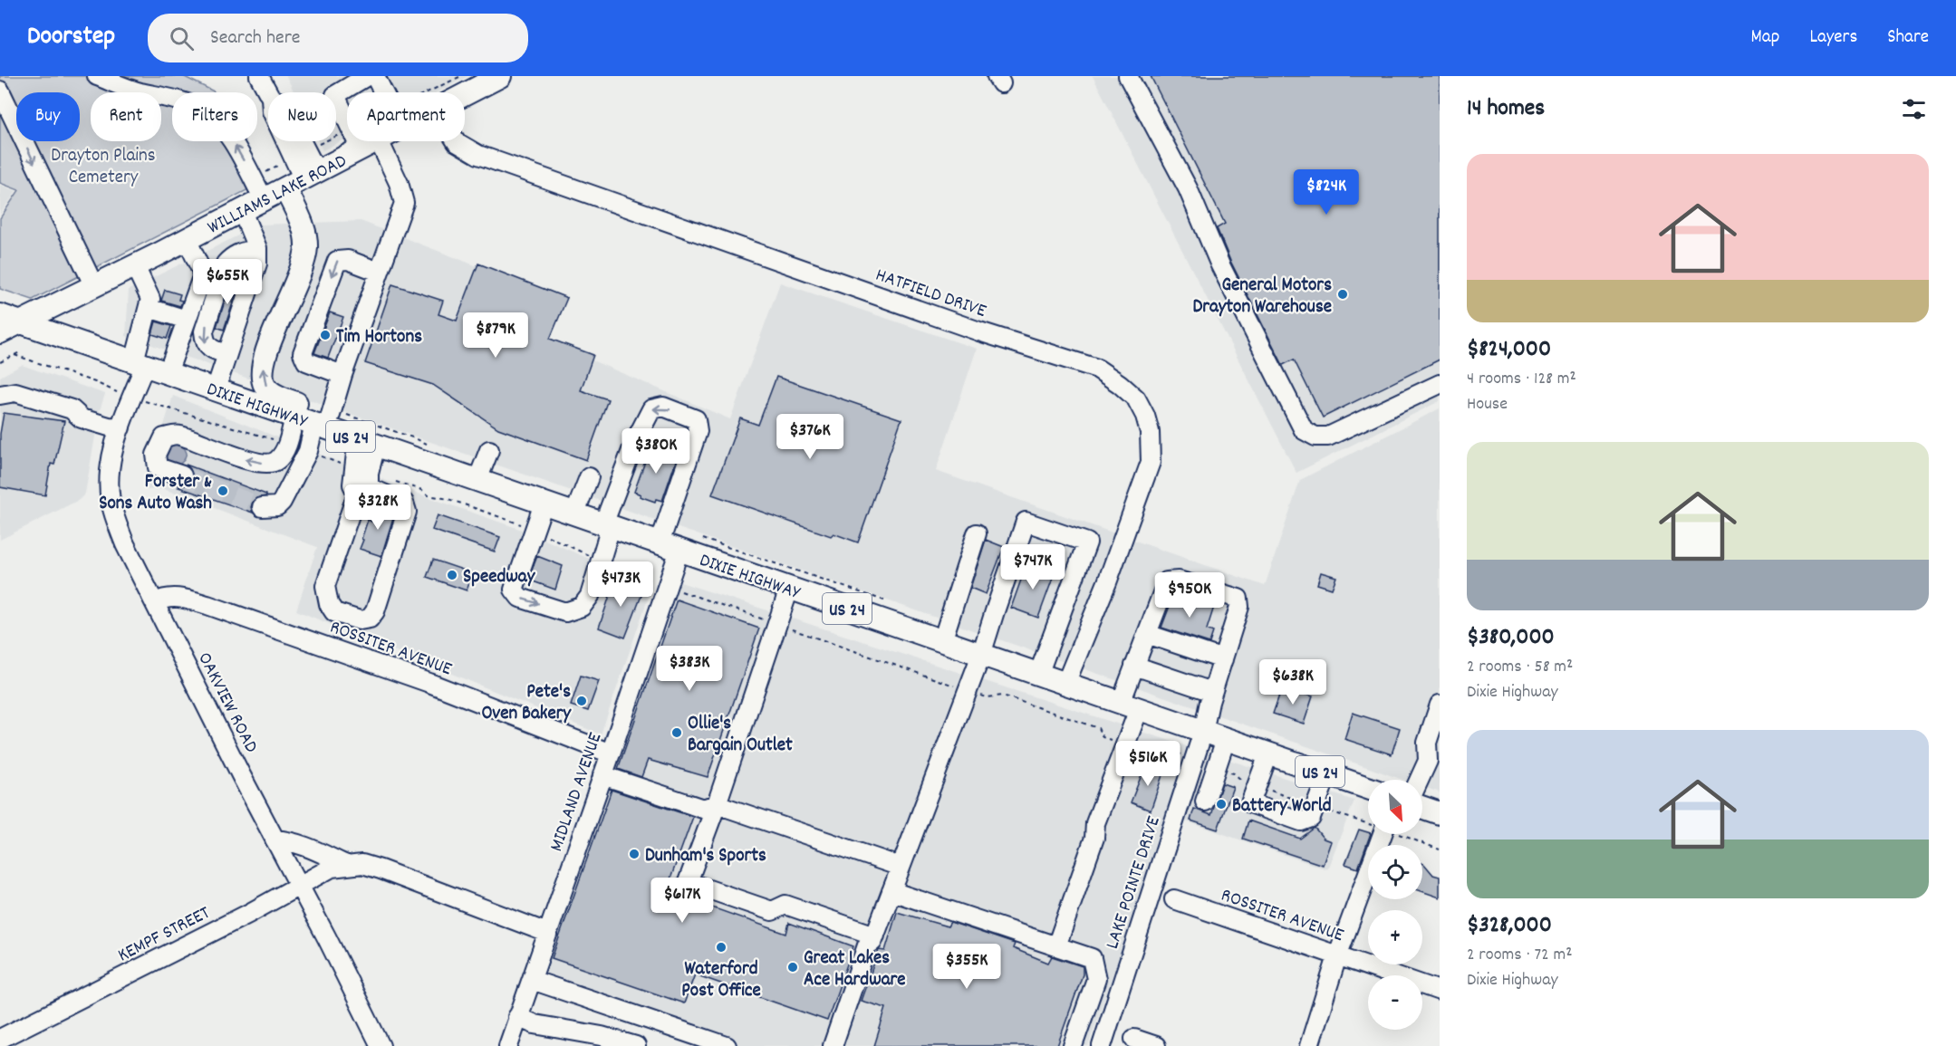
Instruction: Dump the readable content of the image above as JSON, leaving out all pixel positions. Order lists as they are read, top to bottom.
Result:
{
  "streets": {
    "main road": ["WILLIAMS LAKE ROAD", "DIXIE HIGHWAY", "US 24"],
    "street": [
      "HATFIELD DRIVE",
      "ROSSITER AVENUE",
      "OAKVIEW ROAD",
      "MIDLAND AVENUE",
      "LAKE POINTE DRIVE",
      "KEMPF STREET"
    ]
  },
  "crossings": [
    ["WILLIAMS LAKE ROAD", "DIXIE HIGHWAY"],
    ["HATFIELD DRIVE", "DIXIE HIGHWAY"],
    ["DIXIE HIGHWAY", "OAKVIEW ROAD"],
    ["DIXIE HIGHWAY", "MIDLAND AVENUE"],
    ["DIXIE HIGHWAY", "LAKE POINTE DRIVE"],
    ["ROSSITER AVENUE", "OAKVIEW ROAD"],
    ["ROSSITER AVENUE", "MIDLAND AVENUE"],
    ["OAKVIEW ROAD", "KEMPF STREET"],
    ["MIDLAND AVENUE", "KEMPF STREET"]
  ],
  "parks": ["Drayton Plains Cemetery"],
  "places": [
    "General Motors Drayton Warehouse",
    "Tim Hortons",
    "Forster & Sons Auto Wash",
    "Speedway",
    "Pete's Oven Bakery",
    "Ollie's Bargain Outlet",
    "Battery World",
    "Dunham's Sports",
    "Waterford Post Office",
    "Great Lakes Ace Hardware"
  ],
  "north": "bottom right",
  "page": {
    "header": "Doorstep",
    "search": "Search here",
    "nav": ["Map", "Layers", "Share"],
    "heading": "14 homes",
    "chip": [
      "Buy",
      "Rent",
      "Filters",
      "New",
      "Apartment"
    ],
    "list": [
      {
        "name": "$824,000",
        "note": "4 rooms · 128 m² · House"
      },
      {
        "name": "$380,000",
        "note": "2 rooms · 58 m² · Dixie Highway"
      },
      {
        "name": "$328,000",
        "note": "2 rooms · 72 m² · Dixie Highway"
      }
    ],
    "price": [
      "$824K",
      "$655K",
      "$879K",
      "$376K",
      "$380K",
      "$328K",
      "$747K",
      "$473K",
      "$950K",
      "$383K",
      "$638K",
      "$516K",
      "$617K",
      "$355K"
    ],
    "map_buttons": ["+", "−"]
  }
}
